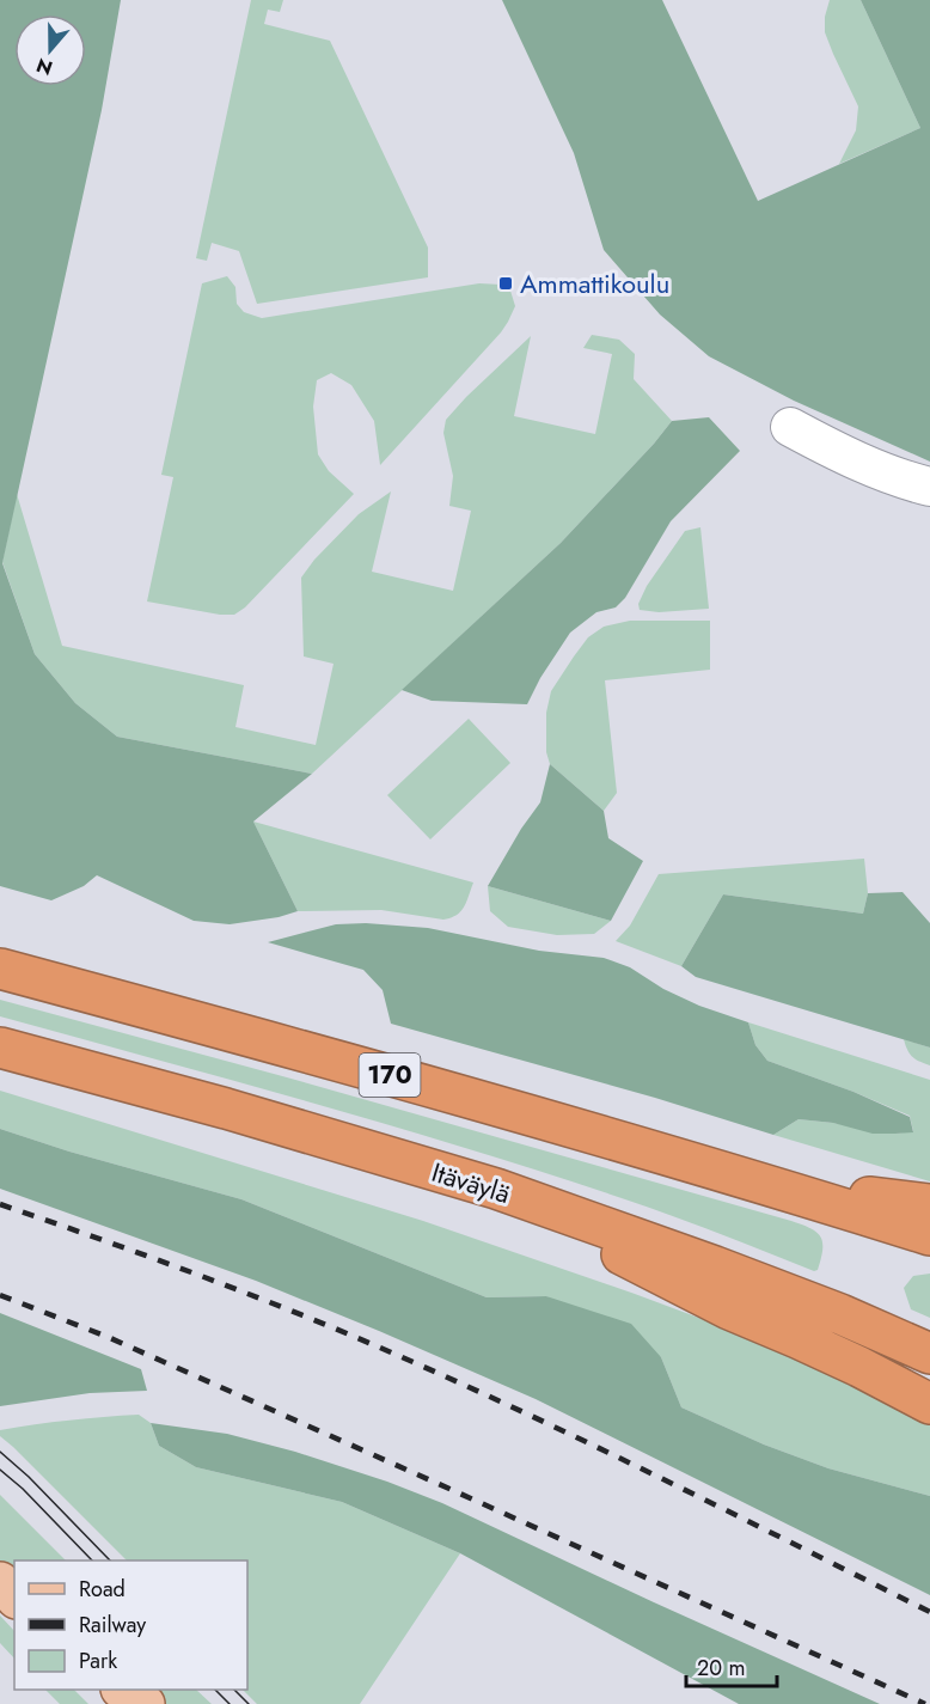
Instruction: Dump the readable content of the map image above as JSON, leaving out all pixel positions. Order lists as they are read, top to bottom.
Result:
{
  "streets": {
    "highway": ["170", "Itäväylä"]
  },
  "places": {
    "transit": ["Ammattikoulu"]
  },
  "legend": ["Road", "Railway", "Park"],
  "scale_bar": "20 m",
  "north": "bottom"
}
